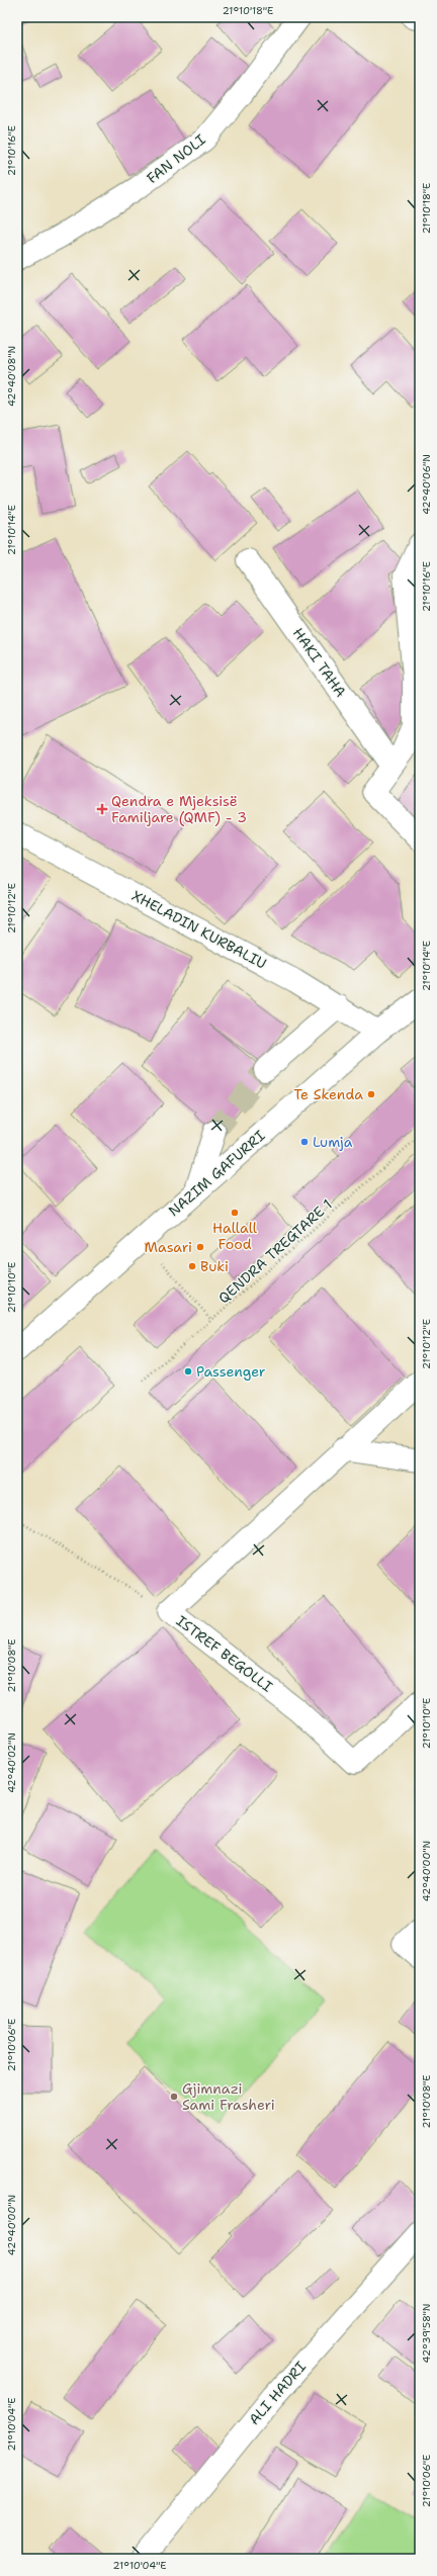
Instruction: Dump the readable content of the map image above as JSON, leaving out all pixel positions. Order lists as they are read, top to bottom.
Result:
{
  "streets": {
    "street": [
      "FAN NOLI",
      "HAKI TAHA",
      "XHELADIN KURBALIU",
      "NAZIM GAFURRI",
      "ISTREF BEGOLLI",
      "ALI HADRI"
    ],
    "path": ["QENDRA TREGTARE 1"]
  },
  "crossings": [
    ["XHELADIN KURBALIU", "NAZIM GAFURRI"]
  ],
  "places": {
    "health": ["Qendra e Mjeksisë Familjare (QMF) - 3"],
    "other": [
      "Te Skenda",
      "Lumja",
      "Hallall Food",
      "Masari",
      "Buki",
      "Passenger",
      "Gjimnazi Sami Frasheri"
    ]
  },
  "coordinates": [
    "21°10'18\"E",
    "21°10'16\"E",
    "42°40'08\"N",
    "42°40'06\"N",
    "21°10'14\"E",
    "21°10'12\"E",
    "21°10'10\"E",
    "21°10'08\"E",
    "42°40'02\"N",
    "42°40'00\"N",
    "21°10'06\"E",
    "42°39'58\"N",
    "21°10'04\"E"
  ]
}
